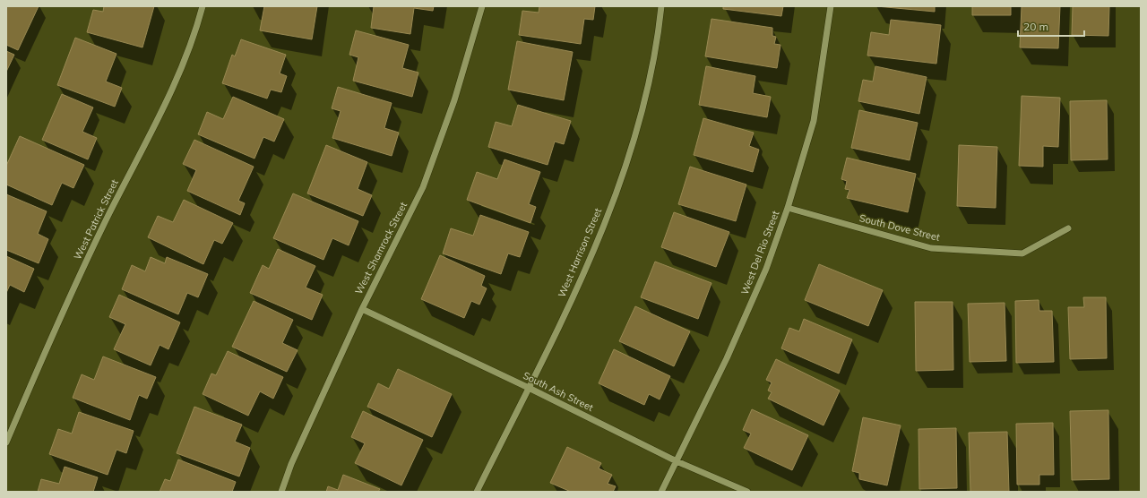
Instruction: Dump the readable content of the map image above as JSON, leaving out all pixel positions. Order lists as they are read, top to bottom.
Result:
{
  "streets": {
    "street": [
      "West Patrick Street",
      "South Dove Street",
      "West Shamrock Street",
      "West Harrison Street",
      "West Del Rio Street",
      "South Ash Street"
    ]
  },
  "crossings": [
    ["South Dove Street", "West Del Rio Street"],
    ["West Shamrock Street", "South Ash Street"],
    ["West Harrison Street", "South Ash Street"],
    ["West Del Rio Street", "South Ash Street"]
  ],
  "scale_bar": "20 m"
}
